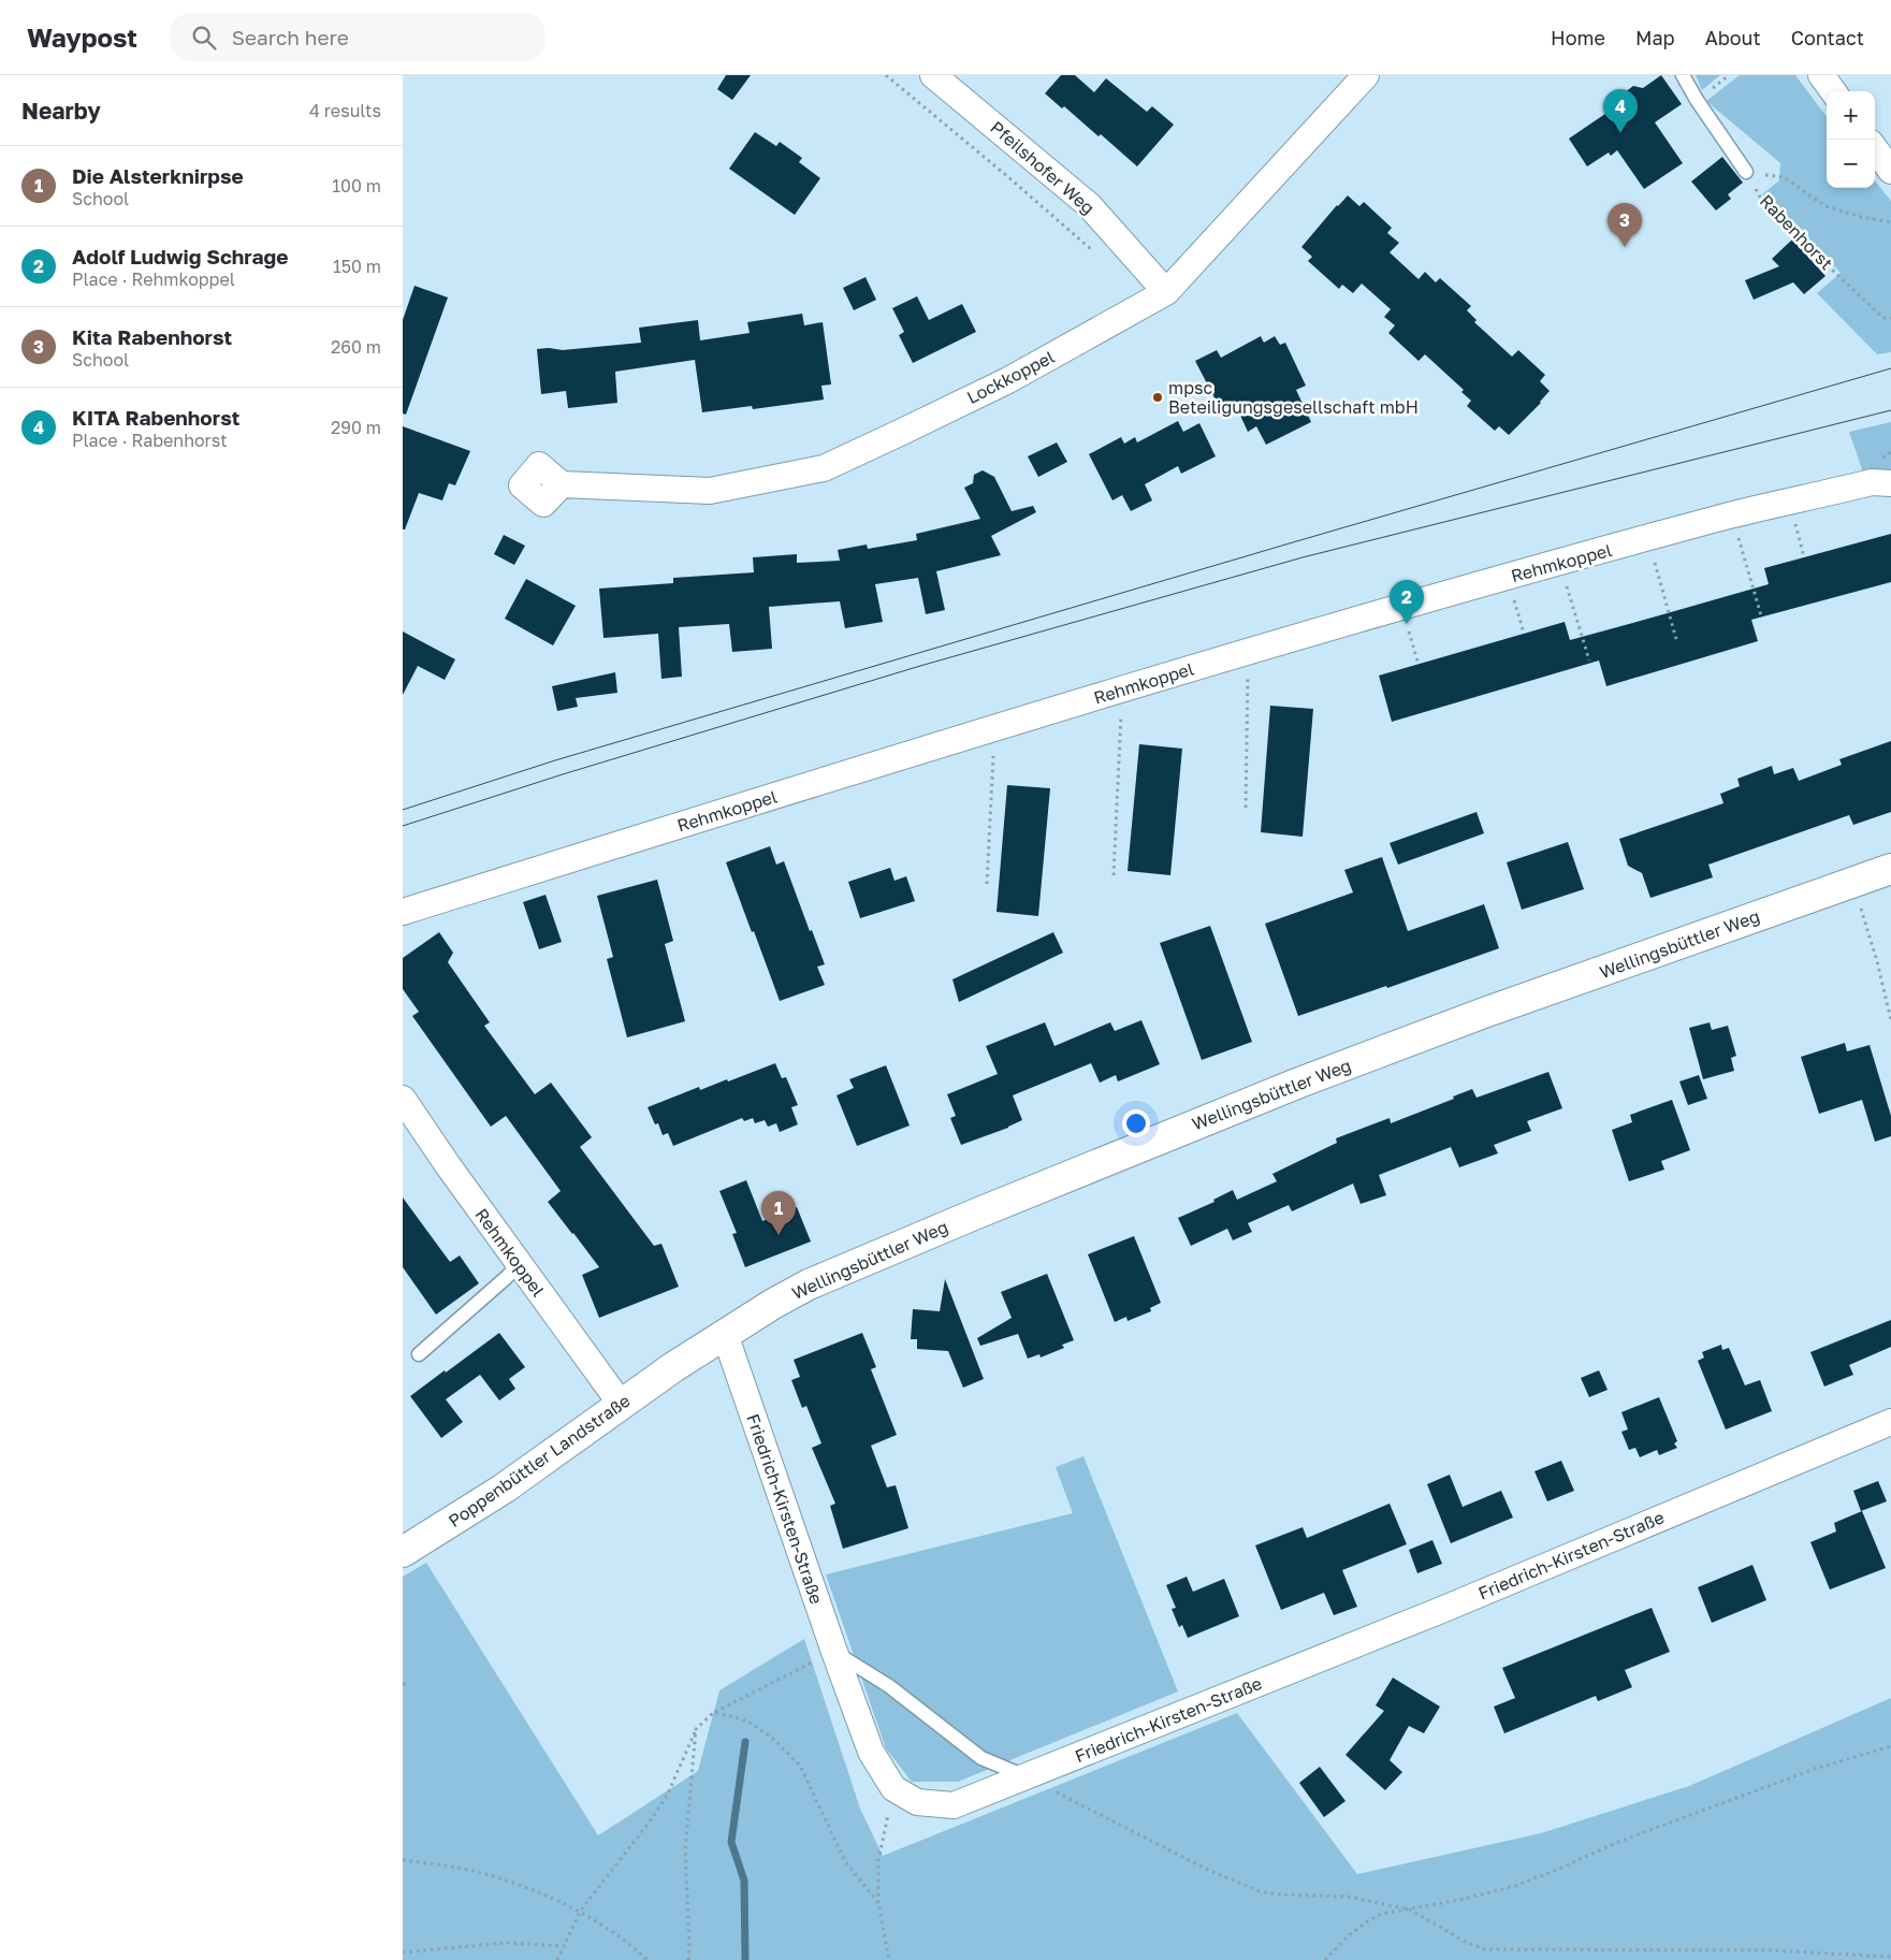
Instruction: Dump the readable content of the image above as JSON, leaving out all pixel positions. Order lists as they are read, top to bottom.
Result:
{
  "streets": {
    "main road": ["Wellingsbüttler Weg", "Poppenbüttler Landstraße"],
    "street": [
      "Pfeilshofer Weg",
      "Lockkoppel",
      "Rehmkoppel",
      "Friedrich-Kirsten-Straße"
    ],
    "path": ["Rabenhorst"]
  },
  "crossings": [
    ["Pfeilshofer Weg", "Lockkoppel"],
    ["Rehmkoppel", "Poppenbüttler Landstraße"],
    ["Wellingsbüttler Weg", "Poppenbüttler Landstraße"],
    ["Wellingsbüttler Weg", "Friedrich-Kirsten-Straße"]
  ],
  "places": ["mpsc Beteiligungsgesellschaft mbH"],
  "page": {
    "header": "Waypost",
    "search": "Search here",
    "nav": [
      "Home",
      "Map",
      "About",
      "Contact"
    ],
    "heading": ["Nearby", "4 results"],
    "pins": [
      "4",
      "3",
      "2",
      "1"
    ],
    "map_buttons": ["+", "−"],
    "list": [
      {
        "mark": "1",
        "name": "Die Alsterknirpse",
        "note": "School",
        "value": "100 m"
      },
      {
        "mark": "2",
        "name": "Adolf Ludwig Schrage",
        "note": "Place · Rehmkoppel",
        "value": "150 m"
      },
      {
        "mark": "3",
        "name": "Kita Rabenhorst",
        "note": "School",
        "value": "260 m"
      },
      {
        "mark": "4",
        "name": "KITA Rabenhorst",
        "note": "Place · Rabenhorst",
        "value": "290 m"
      }
    ]
  }
}
